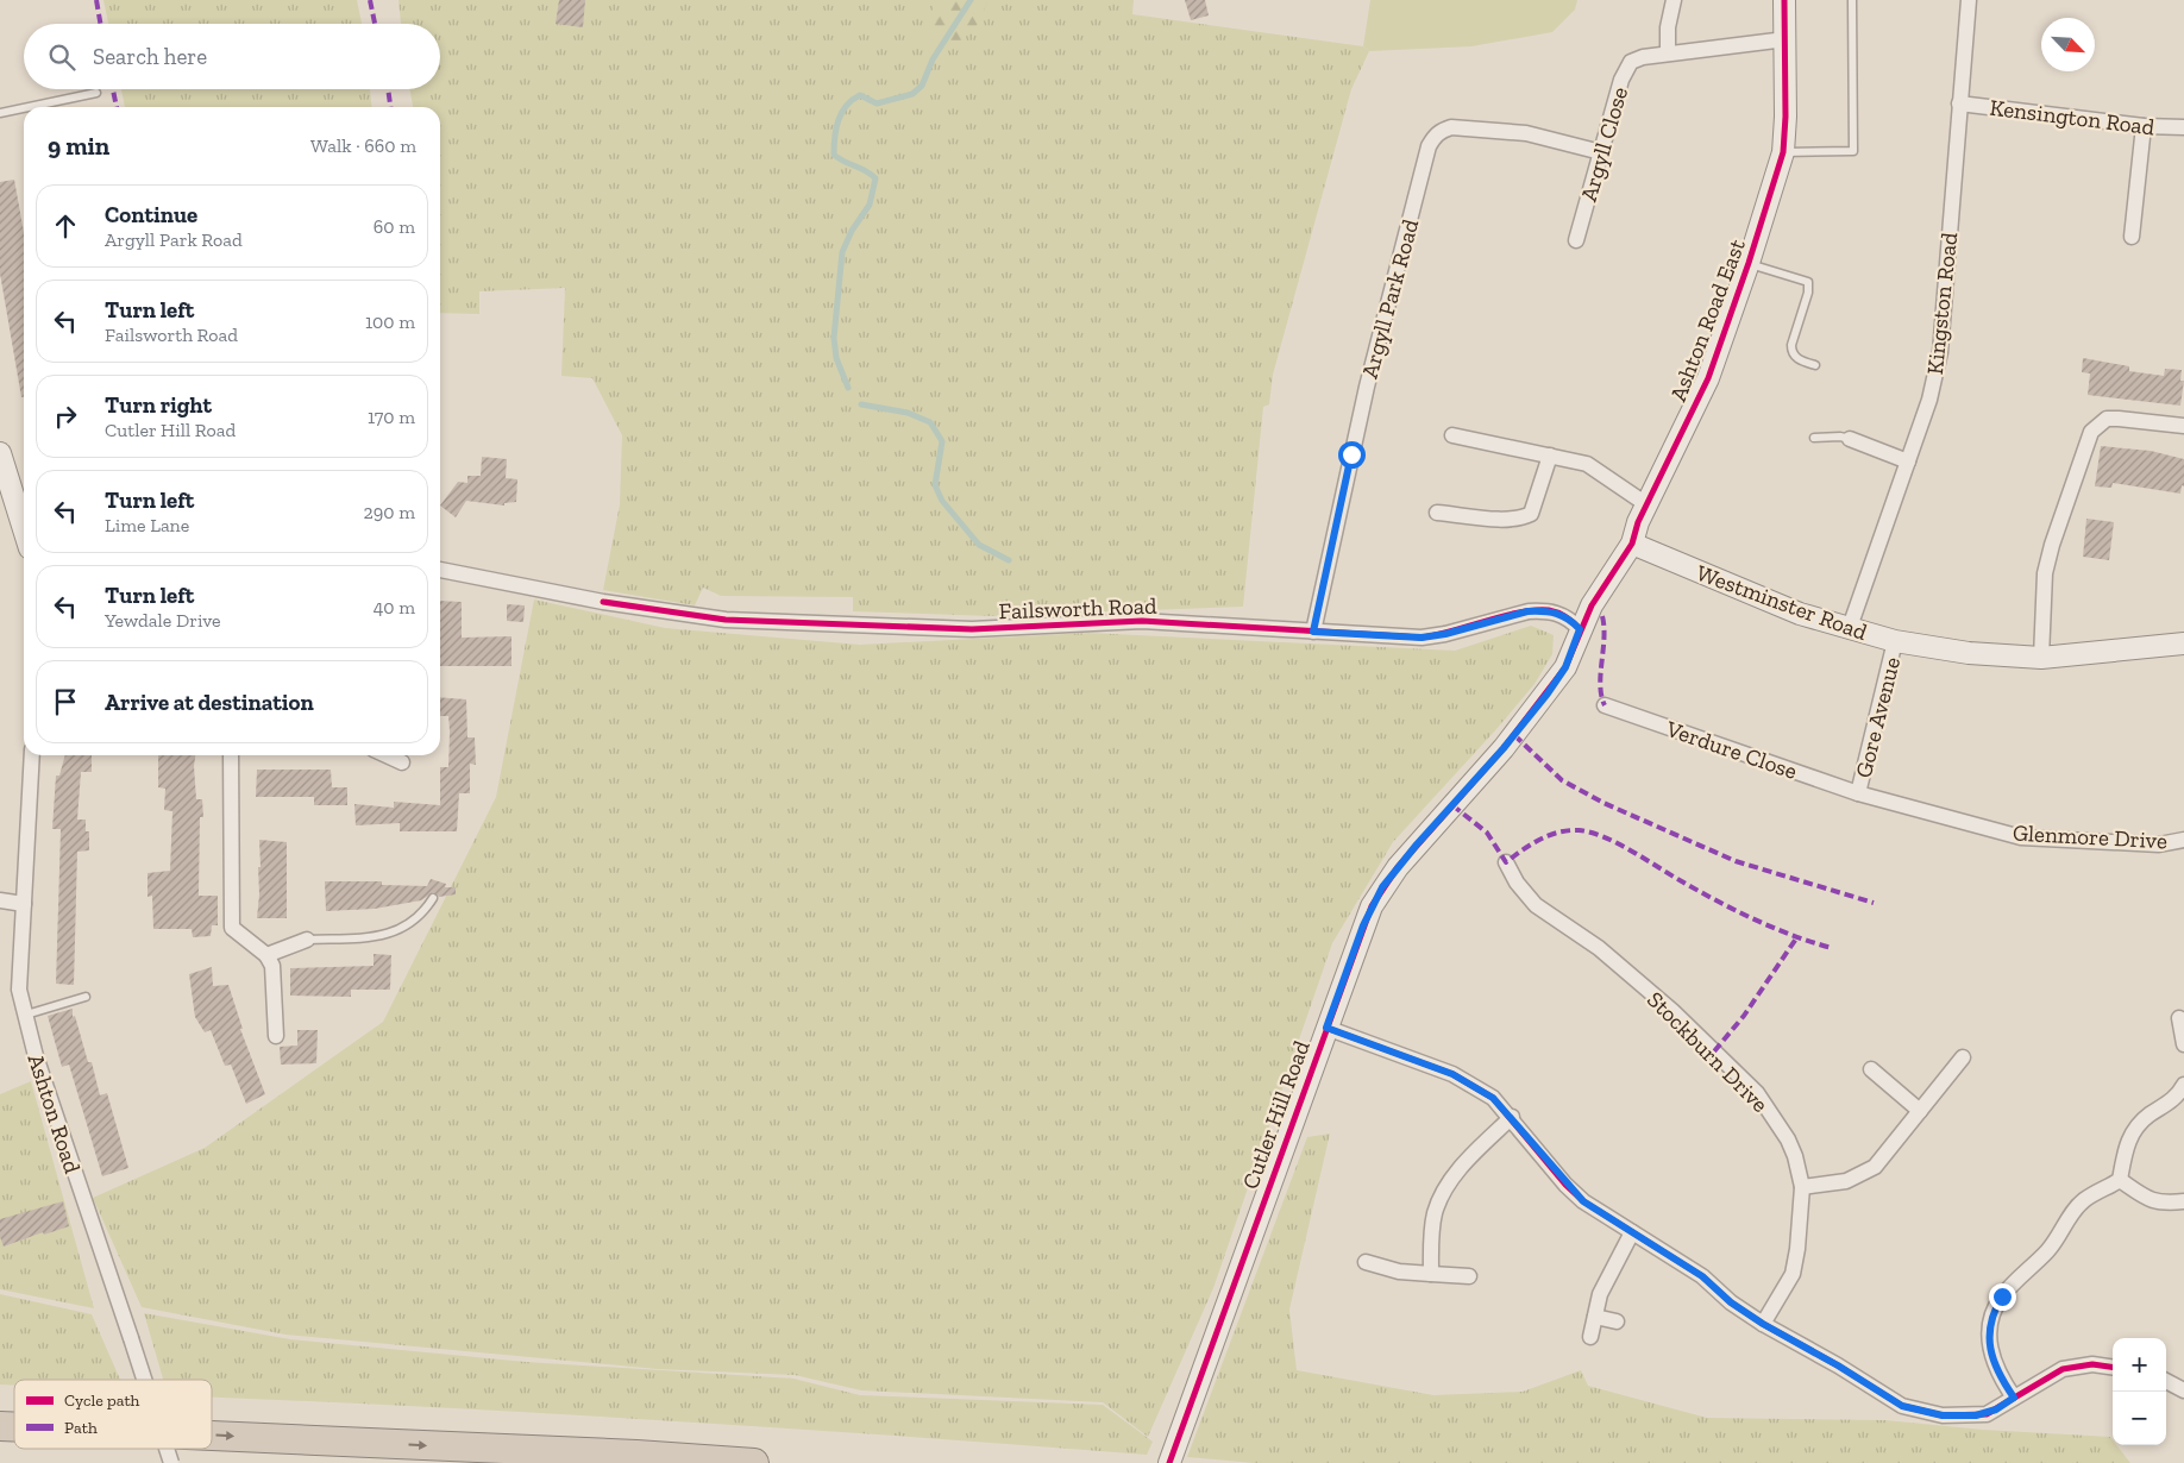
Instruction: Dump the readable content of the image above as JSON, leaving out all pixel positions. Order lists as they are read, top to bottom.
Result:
{
  "streets": {
    "street": [
      "Kensington Road",
      "Argyll Close",
      "Argyll Park Road",
      "Kingston Road",
      "Ashton Road East",
      "Westminster Road",
      "Failsworth Road",
      "Gore Avenue",
      "Verdure Close",
      "Glenmore Drive",
      "Stockburn Drive",
      "Ashton Road",
      "Cutler Hill Road"
    ]
  },
  "crossings": [
    ["Kensington Road", "Kingston Road"],
    ["Argyll Close", "Argyll Park Road"],
    ["Argyll Close", "Ashton Road East"],
    ["Argyll Park Road", "Failsworth Road"],
    ["Kingston Road", "Westminster Road"],
    ["Ashton Road East", "Westminster Road"],
    ["Ashton Road East", "Failsworth Road"],
    ["Ashton Road East", "Cutler Hill Road"],
    ["Westminster Road", "Gore Avenue"],
    ["Failsworth Road", "Cutler Hill Road"],
    ["Gore Avenue", "Verdure Close"],
    ["Gore Avenue", "Glenmore Drive"],
    ["Verdure Close", "Glenmore Drive"]
  ],
  "legend": ["Cycle path", "Path"],
  "north": "bottom right",
  "page": {
    "search": "Search here",
    "heading": ["9 min", "Walk · 660 m"],
    "list": [
      ["Continue", "Argyll Park Road", "60 m"],
      ["Turn left", "Failsworth Road", "100 m"],
      ["Turn right", "Cutler Hill Road", "170 m"],
      ["Turn left", "Lime Lane", "290 m"],
      ["Turn left", "Yewdale Drive", "40 m"],
      "Arrive at destination"
    ],
    "map_buttons": ["+", "−"]
  }
}
